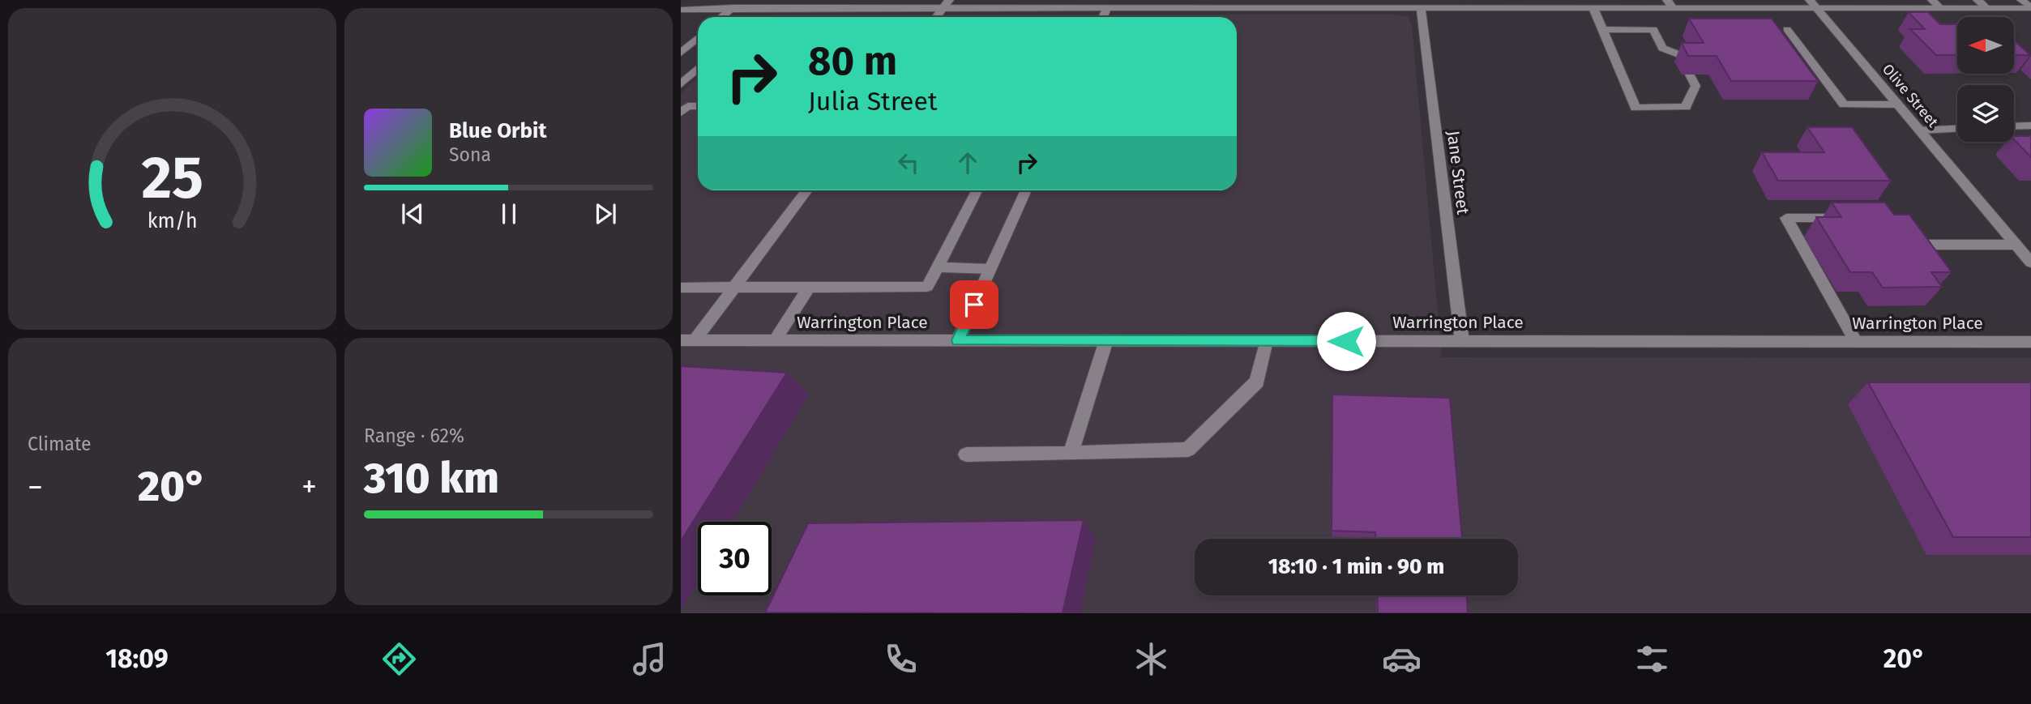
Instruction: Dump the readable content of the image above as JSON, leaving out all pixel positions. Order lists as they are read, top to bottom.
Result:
{
  "streets": {
    "street": ["Olive Street", "Jane Street", "Warrington Place"]
  },
  "crossings": [
    ["Jane Street", "Warrington Place"]
  ],
  "north": "left",
  "page": {
    "turn": ["80 m", "Julia Street"],
    "song": ["Blue Orbit", "Sona"],
    "tile": [
      "Climate",
      ["Range · 62%", "310 km"]
    ],
    "heat": ["−", "20°", "+"],
    "limit": "30",
    "trip": "18:10 · 1 min · 90 m",
    "tabs": ["18:09", "20°"],
    "gauge": ["25", "km/h"]
  }
}
